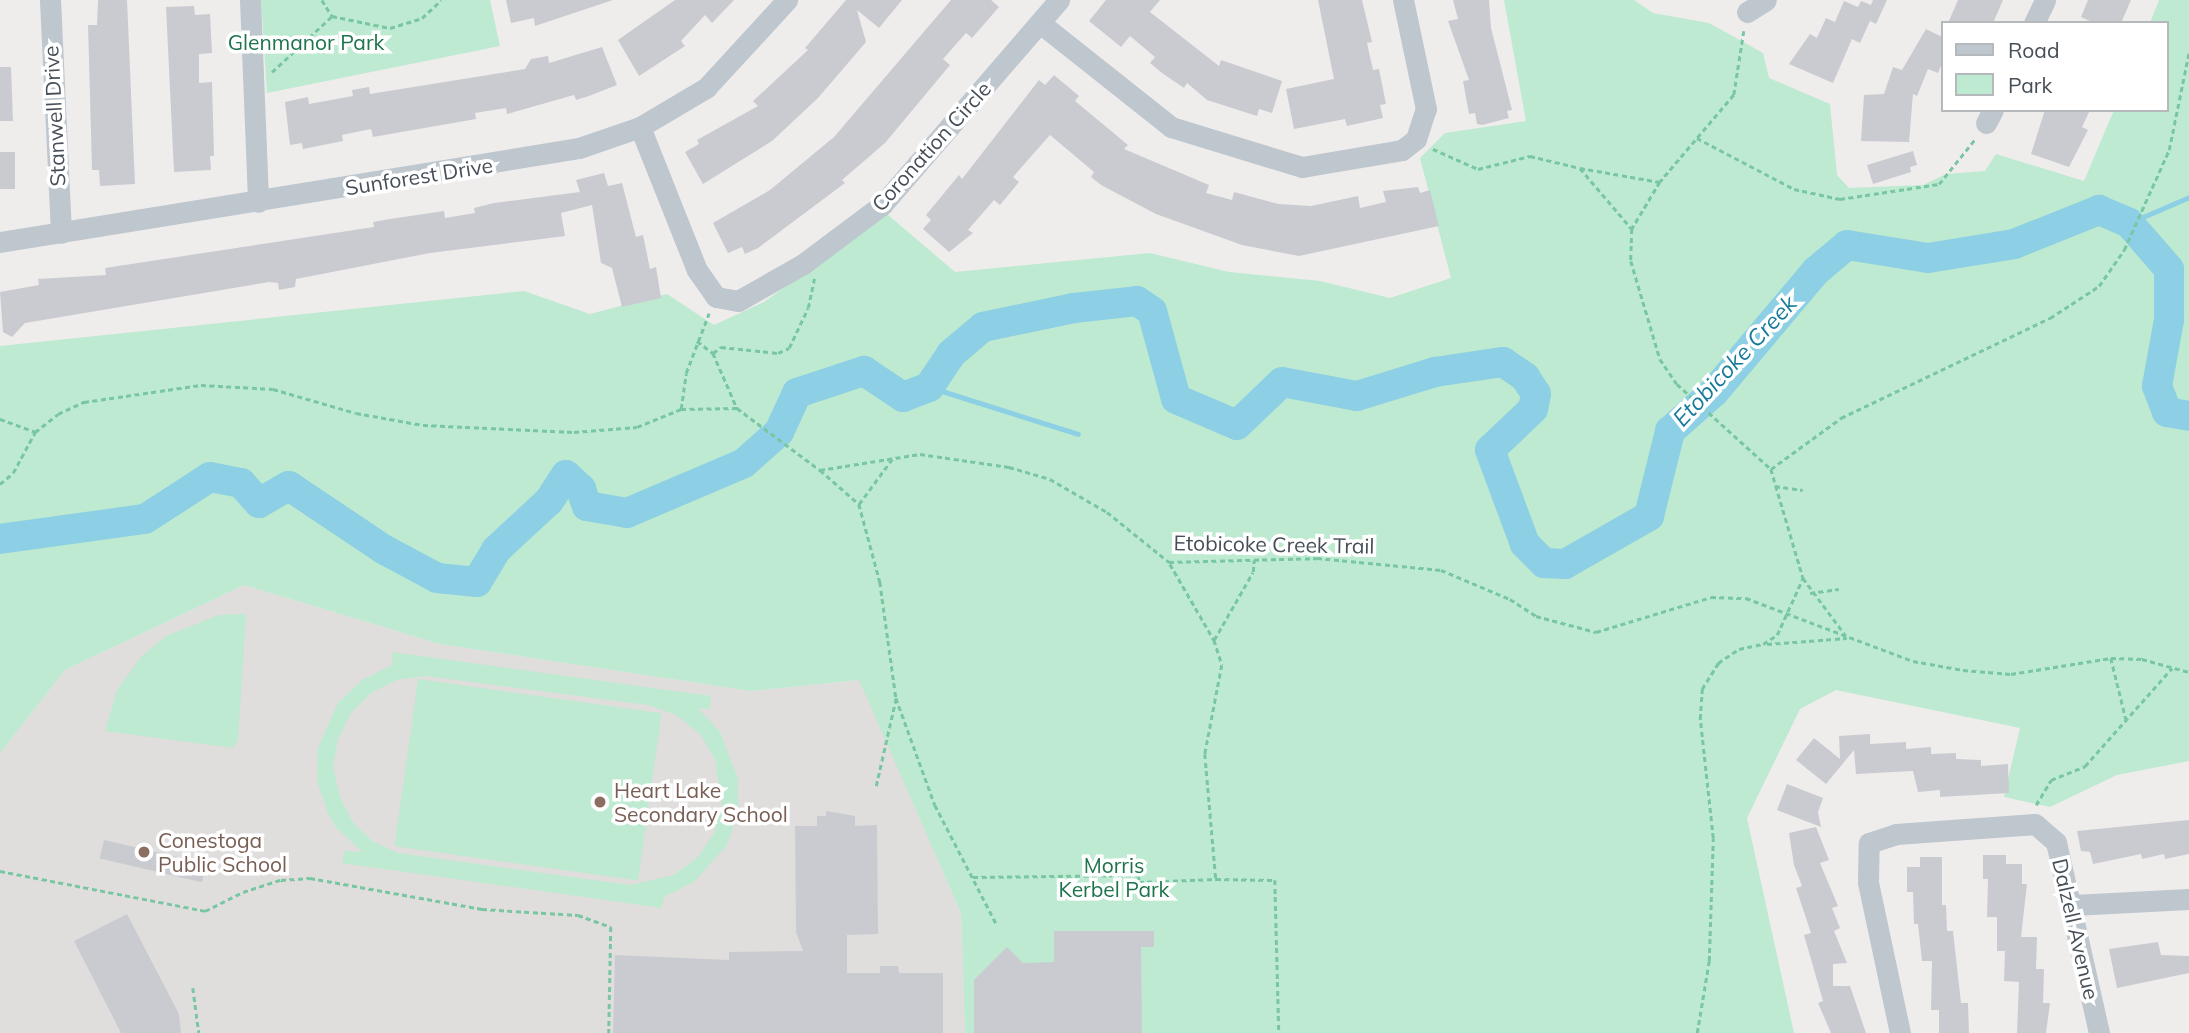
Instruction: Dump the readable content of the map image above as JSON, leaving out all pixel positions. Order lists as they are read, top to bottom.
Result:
{
  "streets": {
    "street": [
      "Stanwell Drive",
      "Coronation Circle",
      "Sunforest Drive",
      "Dalzell Avenue"
    ],
    "path": ["Etobicoke Creek Trail"]
  },
  "crossings": [
    ["Stanwell Drive", "Sunforest Drive"]
  ],
  "water": ["Etobicoke Creek"],
  "parks": ["Glenmanor Park", "Morris Kerbel Park"],
  "places": ["Heart Lake Secondary School", "Conestoga Public School"],
  "legend": ["Road", "Park"]
}
